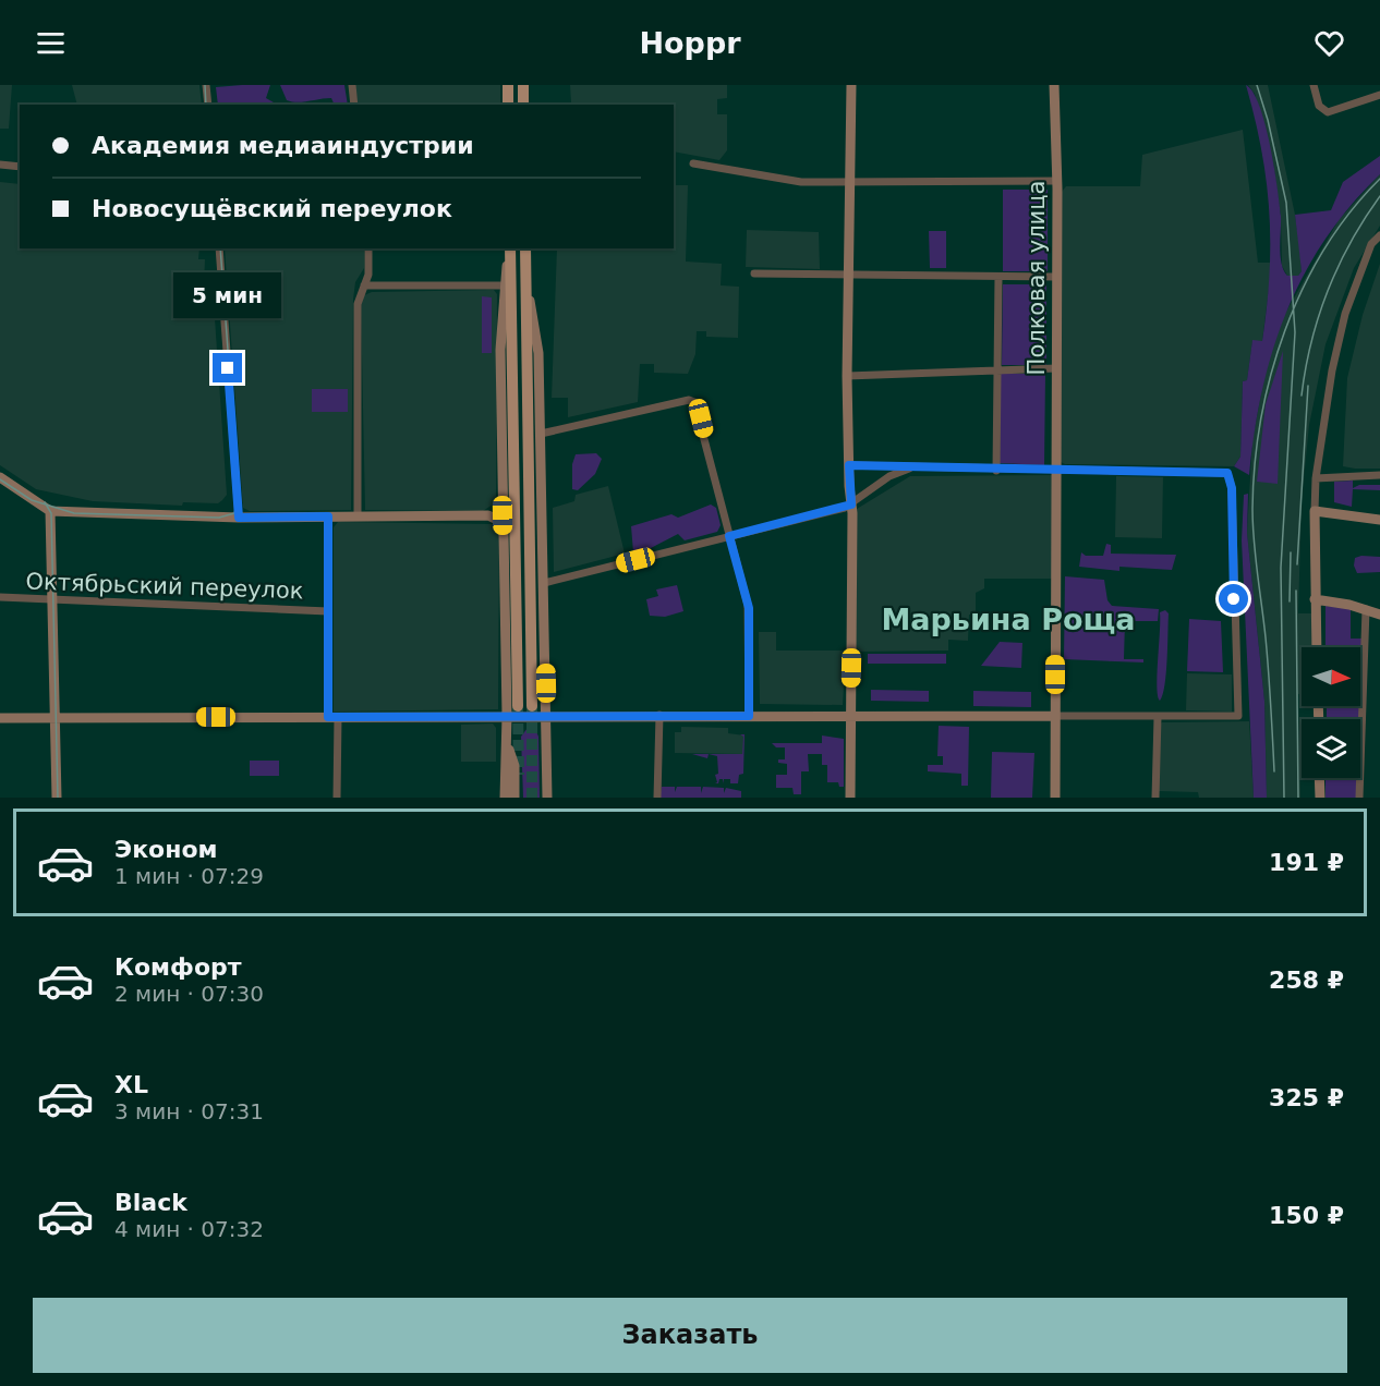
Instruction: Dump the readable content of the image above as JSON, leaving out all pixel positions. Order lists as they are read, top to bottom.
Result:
{
  "streets": {
    "street": ["Полковая улица", "Октябрьский переулок"]
  },
  "districts": ["Марьина Роща"],
  "north": "right",
  "page": {
    "header": "Hoppr",
    "banner": ["Академия медиаиндустрии", "Новосущёвский переулок"],
    "bubble": "5 мин",
    "list": [
      {
        "name": "Эконом",
        "note": "1 мин · 07:29",
        "value": "191 ₽"
      },
      {
        "name": "Комфорт",
        "note": "2 мин · 07:30",
        "value": "258 ₽"
      },
      {
        "name": "XL",
        "note": "3 мин · 07:31",
        "value": "325 ₽"
      },
      {
        "name": "Black",
        "note": "4 мин · 07:32",
        "value": "150 ₽"
      }
    ],
    "buttons": "Заказать"
  }
}
